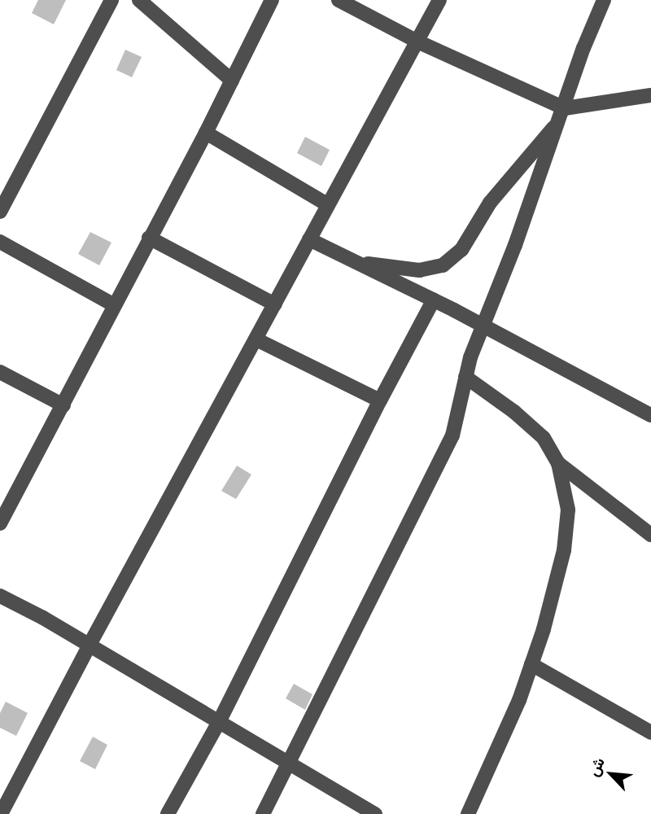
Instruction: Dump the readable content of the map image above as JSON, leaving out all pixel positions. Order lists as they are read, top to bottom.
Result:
{
  "north": "top left"
}
